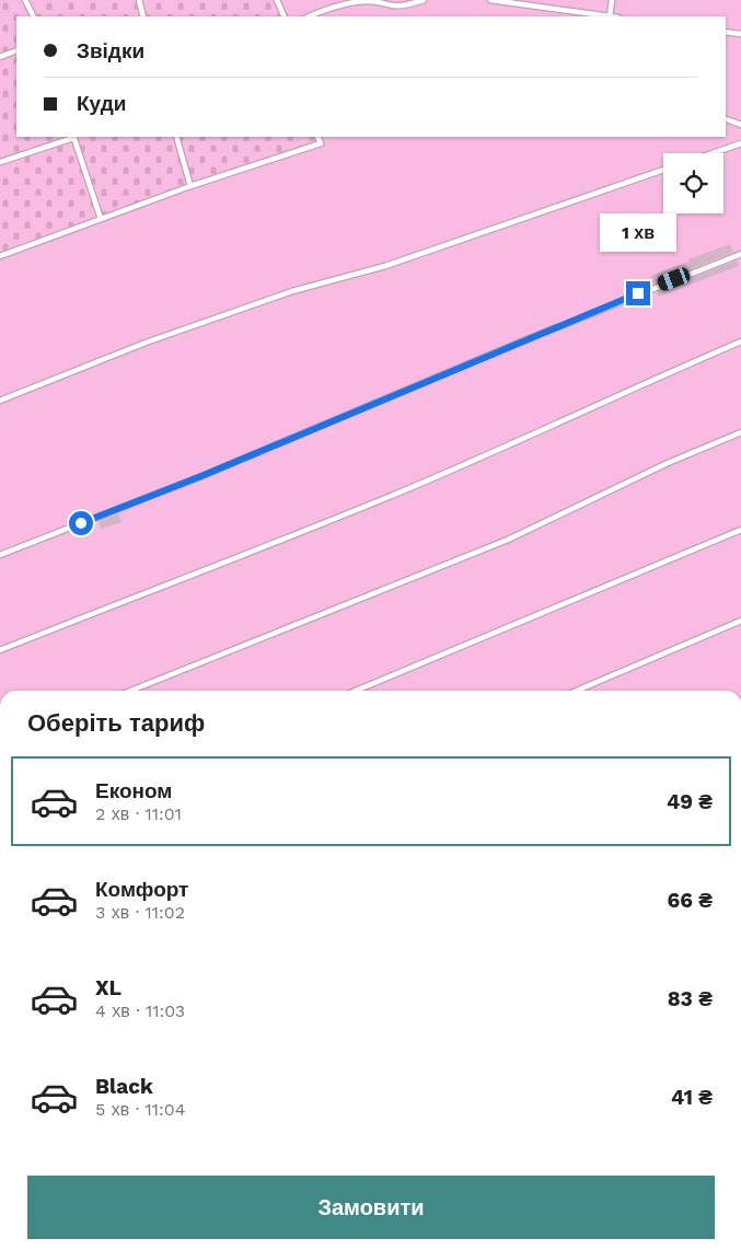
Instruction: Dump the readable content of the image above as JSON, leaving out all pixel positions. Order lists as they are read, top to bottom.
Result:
{
  "page": {
    "banner": ["Звідки", "Куди"],
    "bubble": "1 хв",
    "heading": "Оберіть тариф",
    "list": [
      {
        "name": "Економ",
        "note": "2 хв · 11:01",
        "value": "49 ₴"
      },
      {
        "name": "Комфорт",
        "note": "3 хв · 11:02",
        "value": "66 ₴"
      },
      {
        "name": "XL",
        "note": "4 хв · 11:03",
        "value": "83 ₴"
      },
      {
        "name": "Black",
        "note": "5 хв · 11:04",
        "value": "41 ₴"
      }
    ],
    "buttons": "Замовити"
  }
}
